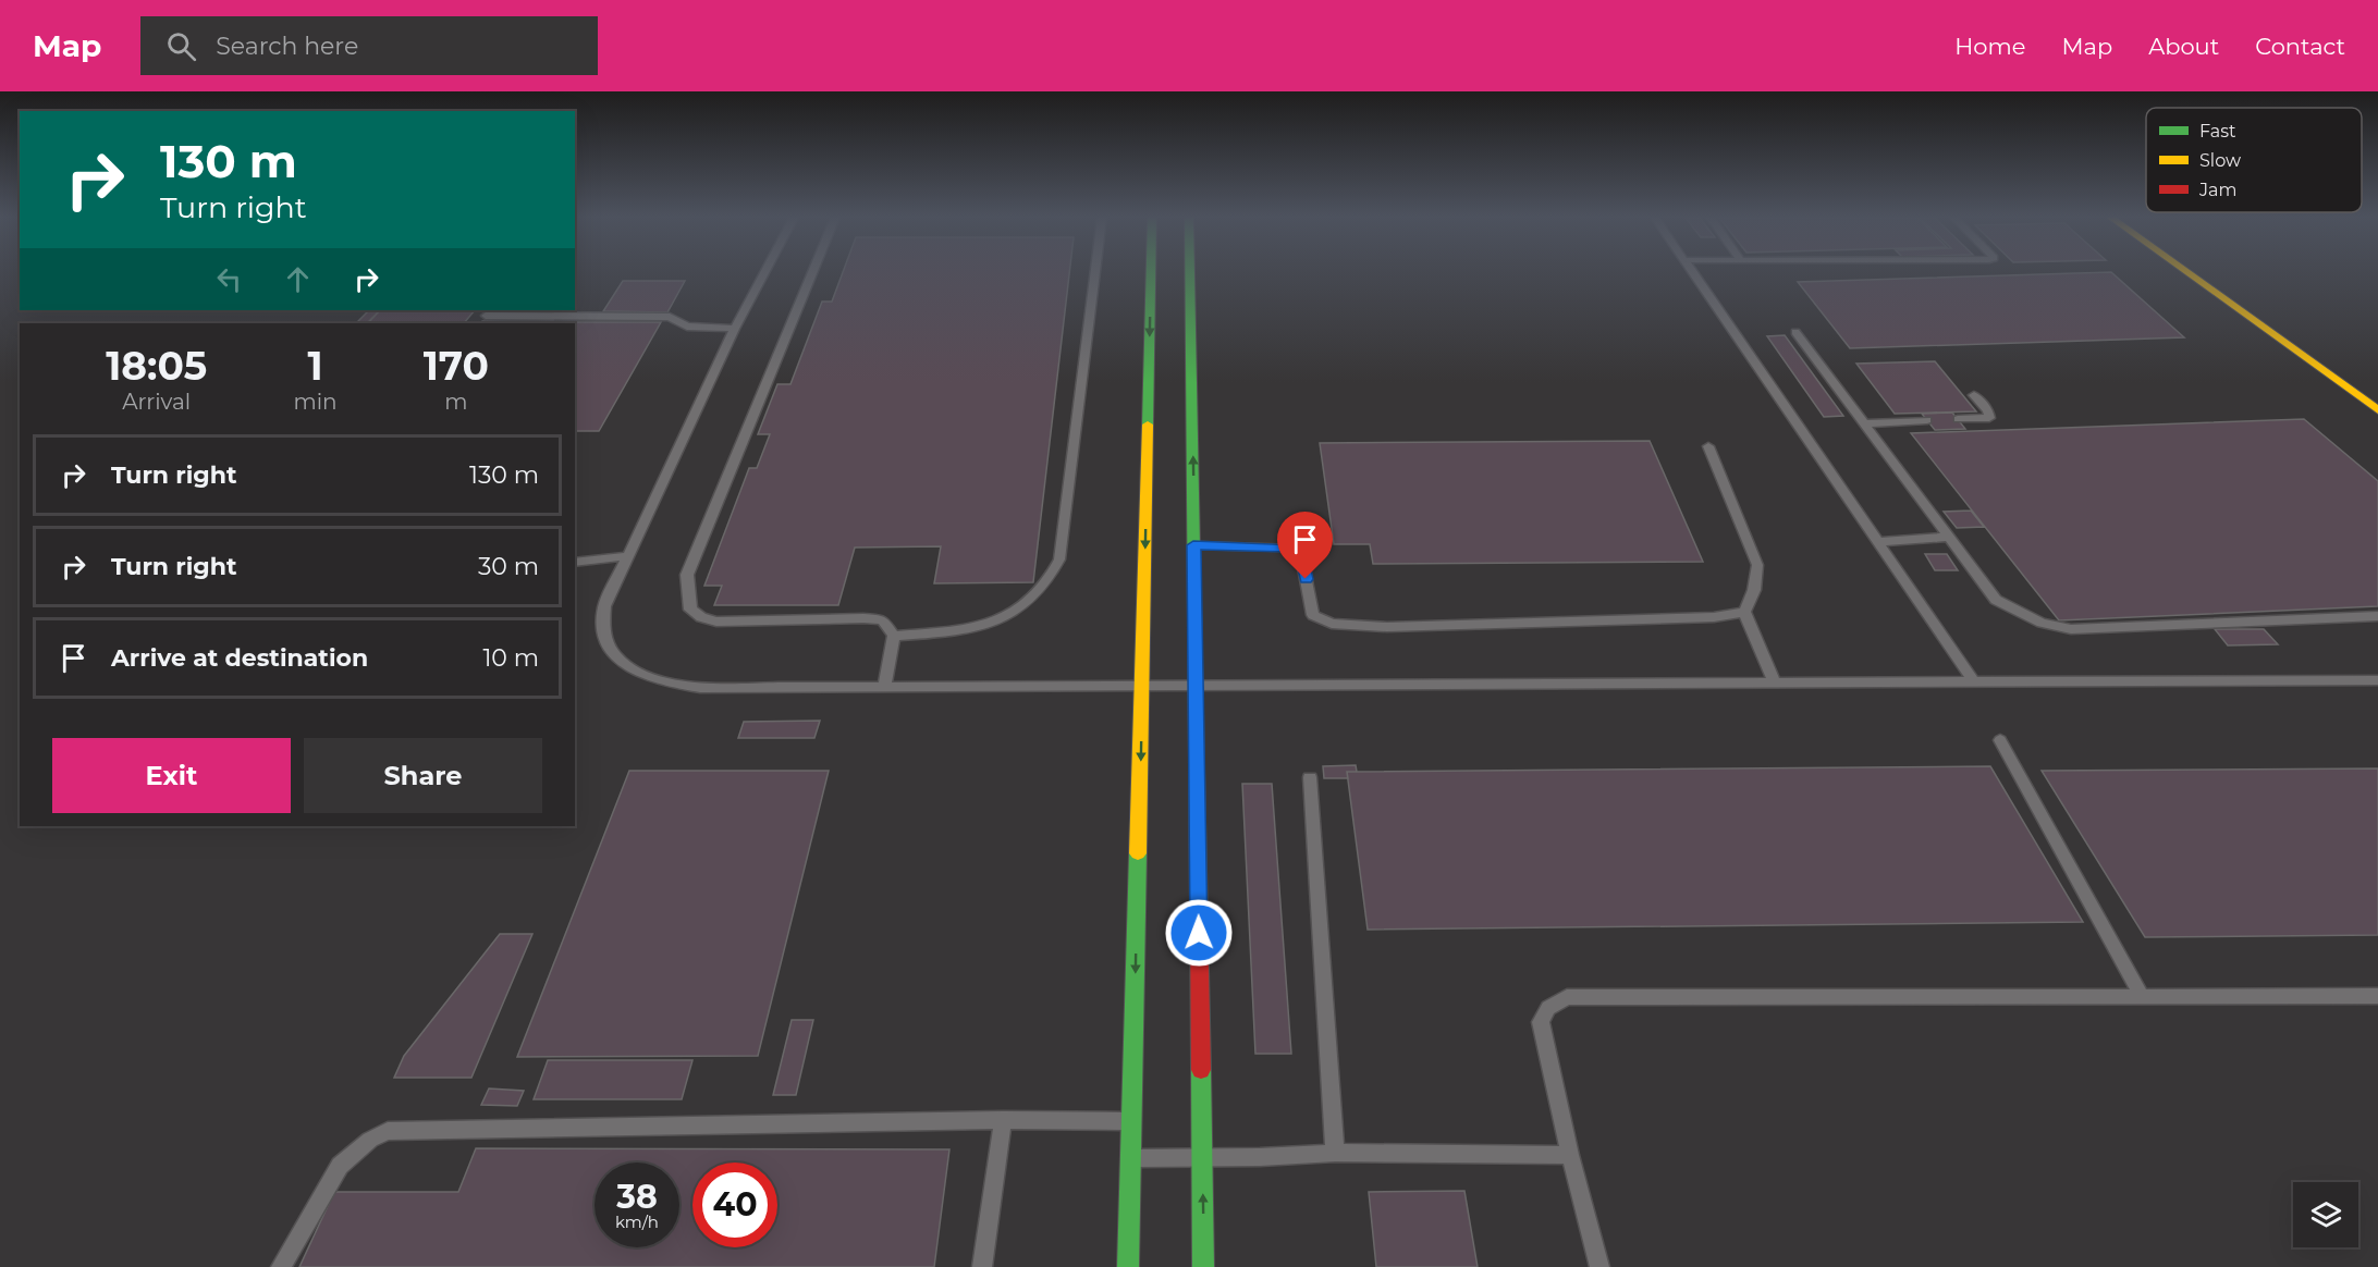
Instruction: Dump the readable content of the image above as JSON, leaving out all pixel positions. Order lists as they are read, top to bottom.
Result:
{
  "legend": ["Fast", "Slow", "Jam"],
  "page": {
    "header": "Map",
    "search": "Search here",
    "nav": [
      "Home",
      "Map",
      "About",
      "Contact"
    ],
    "turn": ["130 m", "Turn right"],
    "eta": [
      "18:05",
      "Arrival",
      "1",
      "min",
      "170",
      "m"
    ],
    "list": [
      {
        "name": "Turn right",
        "value": "130 m"
      },
      {
        "name": "Turn right",
        "value": "30 m"
      },
      {
        "name": "Arrive at destination",
        "value": "10 m"
      }
    ],
    "buttons": ["Exit", "Share"],
    "speed": "38 km/h",
    "limit": "40"
  }
}
